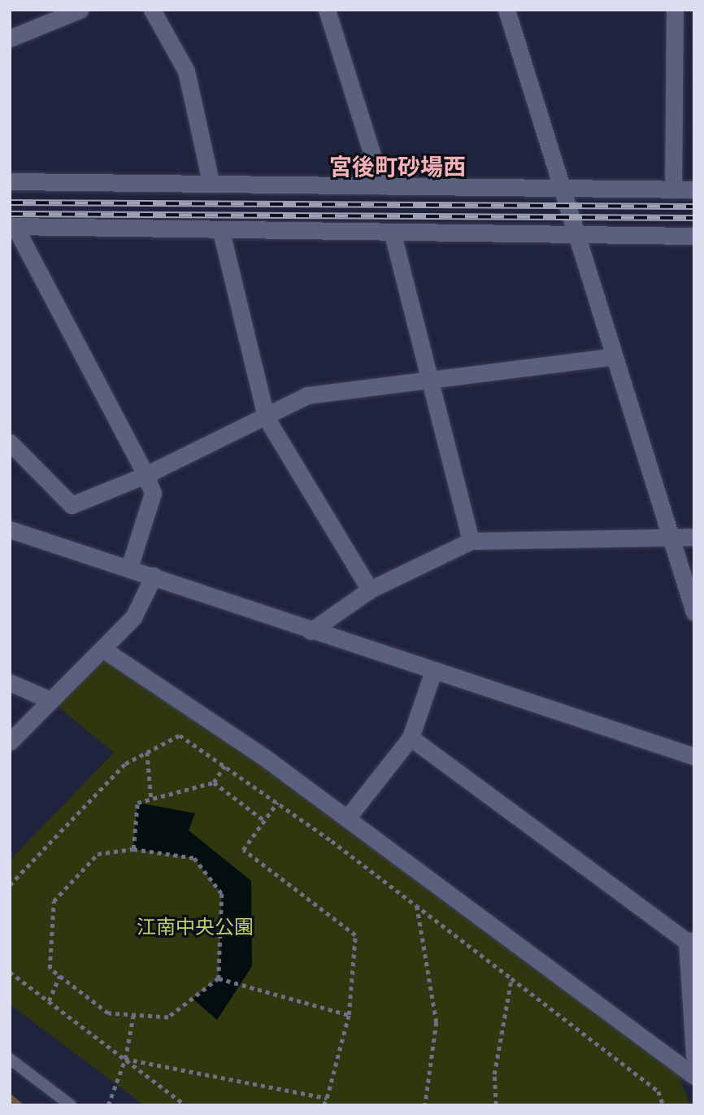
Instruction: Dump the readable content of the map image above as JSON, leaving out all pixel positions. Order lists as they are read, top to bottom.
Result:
{
  "districts": ["宮後町砂場西"],
  "parks": ["江南中央公園"]
}
